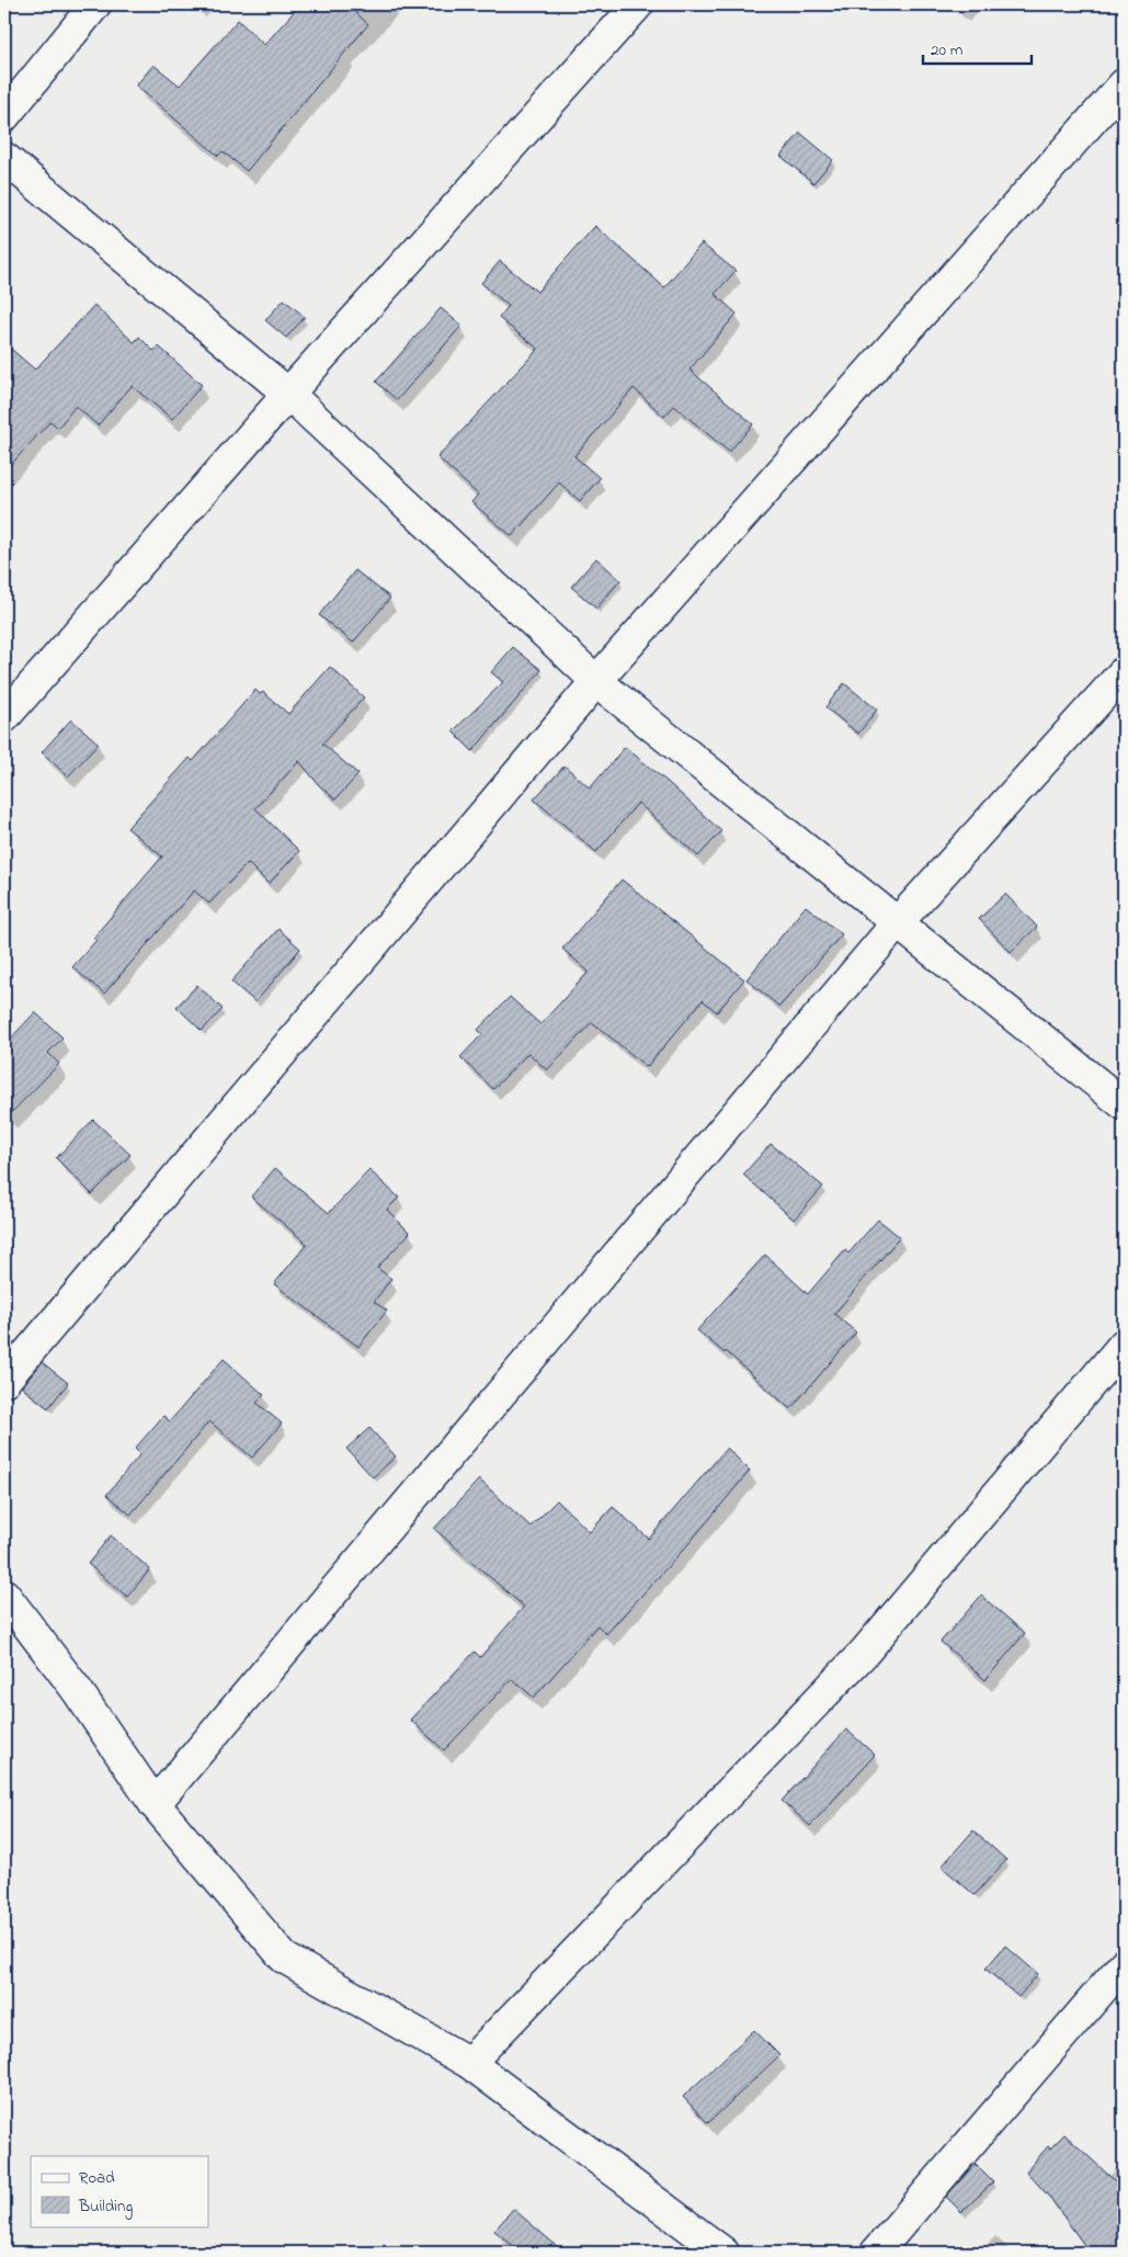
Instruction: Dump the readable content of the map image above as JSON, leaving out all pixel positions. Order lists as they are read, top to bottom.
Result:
{
  "legend": ["Road", "Building"],
  "scale_bar": "20 m"
}
